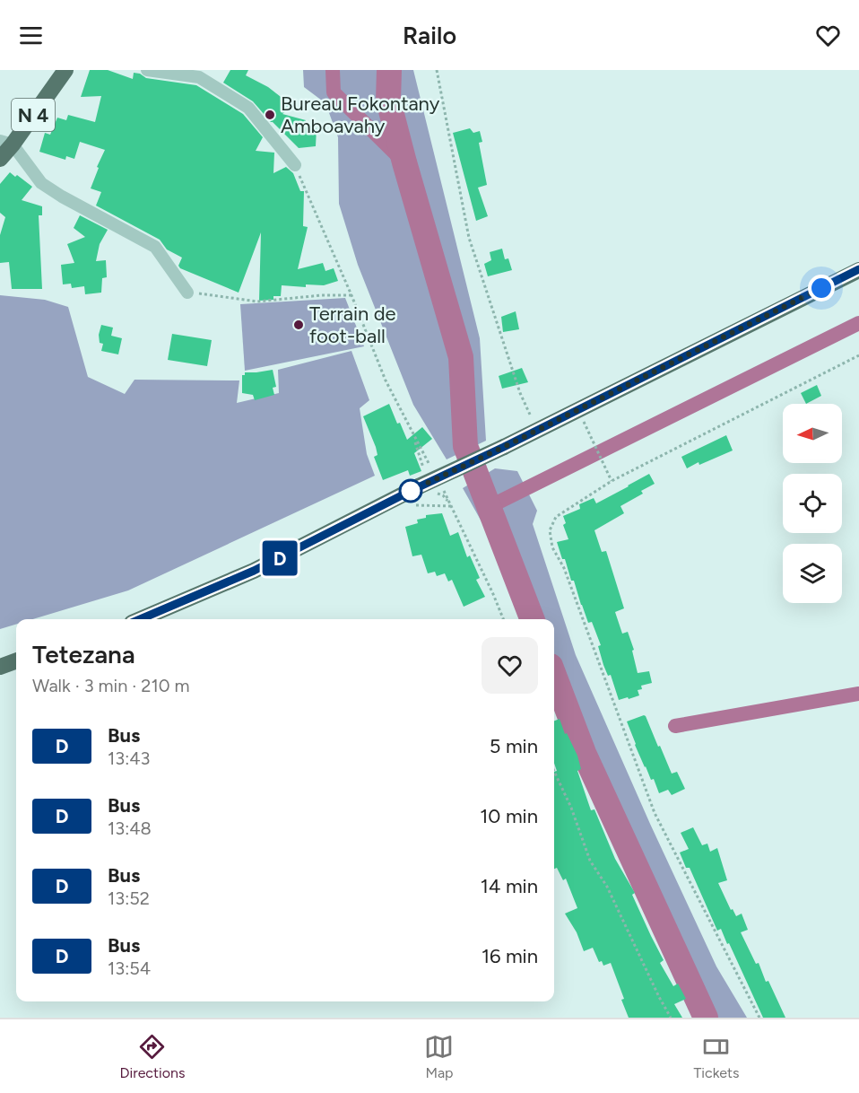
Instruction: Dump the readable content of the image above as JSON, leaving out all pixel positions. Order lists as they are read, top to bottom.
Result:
{
  "streets": {
    "main road": ["N 4"]
  },
  "places": ["Bureau Fokontany Amboavahy", "Terrain de foot-ball"],
  "lines": ["bus line D"],
  "north": "left",
  "page": {
    "header": "Railo",
    "on_map": "D",
    "heading": ["Tetezana", "Walk · 3 min · 210 m"],
    "list": [
      {
        "mark": "D",
        "name": "Bus",
        "note": "13:43",
        "value": "5 min"
      },
      {
        "mark": "D",
        "name": "Bus",
        "note": "13:48",
        "value": "10 min"
      },
      {
        "mark": "D",
        "name": "Bus",
        "note": "13:52",
        "value": "14 min"
      },
      {
        "mark": "D",
        "name": "Bus",
        "note": "13:54",
        "value": "16 min"
      }
    ],
    "tabs": ["Directions", "Map", "Tickets"]
  }
}
